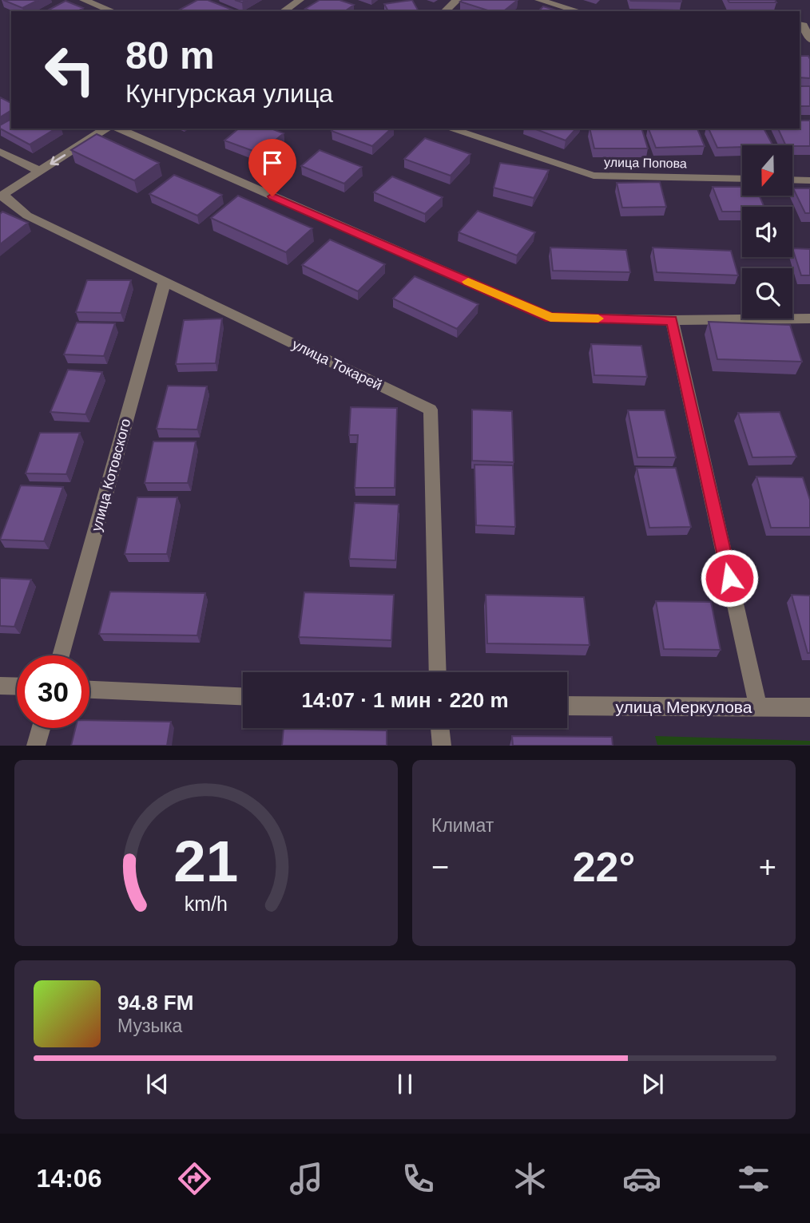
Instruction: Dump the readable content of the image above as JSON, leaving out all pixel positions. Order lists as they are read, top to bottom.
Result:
{
  "streets": {
    "street": [
      "улица Попова",
      "улица Токарей",
      "улица Котовского",
      "улица Меркулова"
    ]
  },
  "crossings": [
    ["улица Токарей", "улица Котовского"]
  ],
  "north": "bottom",
  "page": {
    "turn": ["80 m", "Кунгурская улица"],
    "limit": "30",
    "trip": "14:07 · 1 мин · 220 m",
    "tile": "Климат",
    "heat": ["−", "22°", "+"],
    "song": ["94.8 FM", "Музыка"],
    "tabs": "14:06",
    "gauge": ["21", "km/h"]
  }
}
